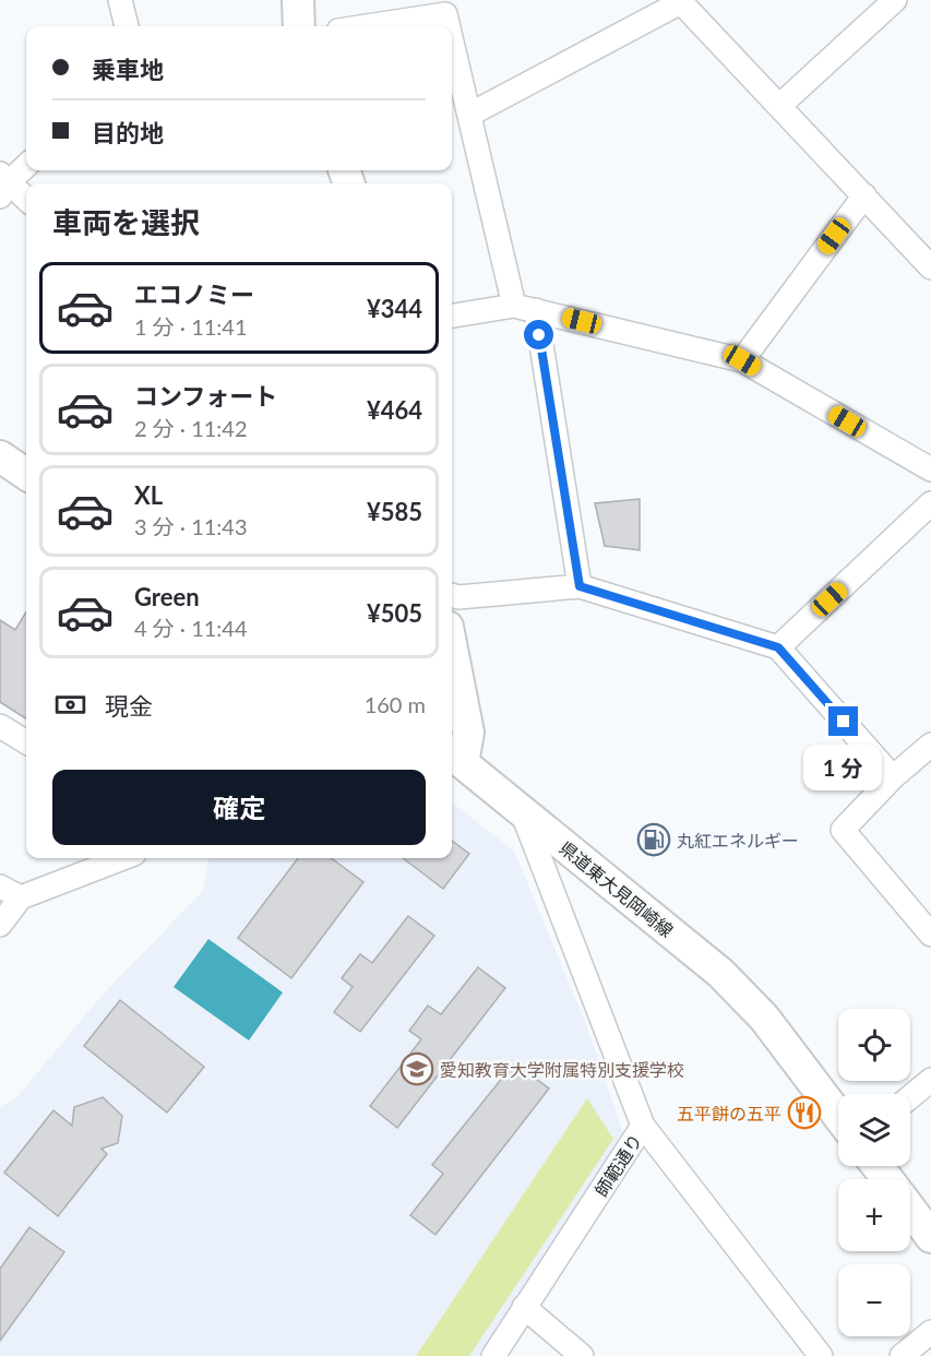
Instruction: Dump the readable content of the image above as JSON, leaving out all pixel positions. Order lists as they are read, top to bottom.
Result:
{
  "streets": {
    "main road": ["県道東大見岡崎線"],
    "street": ["師範通り"]
  },
  "crossings": [
    ["県道東大見岡崎線", "師範通り"]
  ],
  "places": {
    "fuel station": ["丸紅エネルギー"],
    "school or university": ["愛知教育大学附属特別支援学校"],
    "restaurant": ["五平餅の五平"]
  },
  "page": {
    "banner": ["乗車地", "目的地"],
    "heading": "車両を選択",
    "list": [
      {
        "name": "エコノミー",
        "note": "1 分 · 11:41",
        "value": "¥344"
      },
      {
        "name": "コンフォート",
        "note": "2 分 · 11:42",
        "value": "¥464"
      },
      {
        "name": "XL",
        "note": "3 分 · 11:43",
        "value": "¥585"
      },
      {
        "name": "Green",
        "note": "4 分 · 11:44",
        "value": "¥505"
      }
    ],
    "pay": ["現金", "160 m"],
    "bubble": "1 分",
    "buttons": "確定",
    "map_buttons": ["+", "−"]
  }
}
